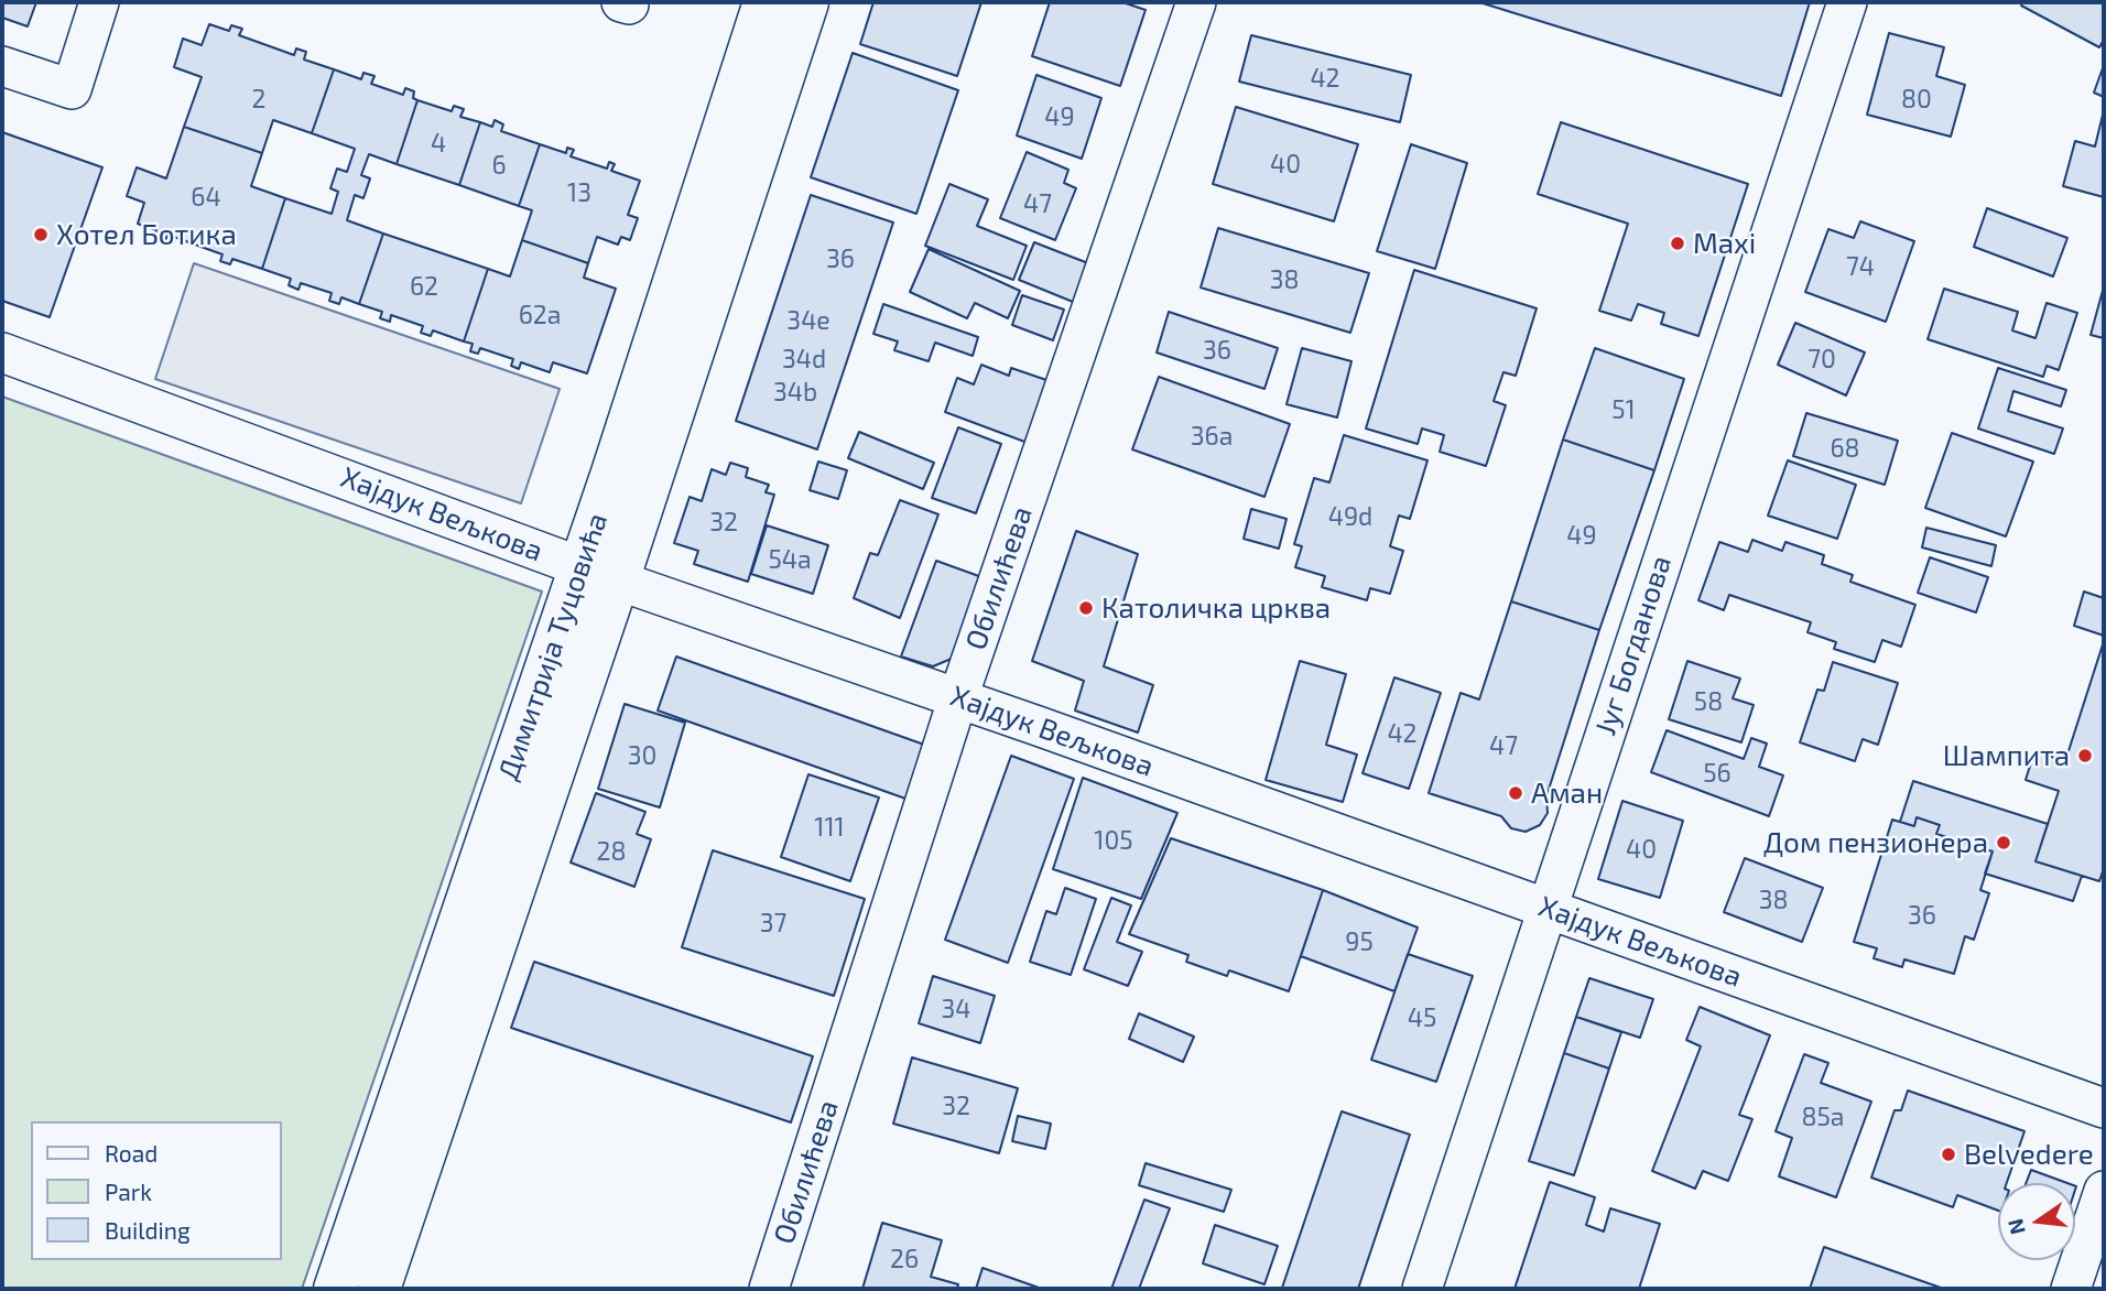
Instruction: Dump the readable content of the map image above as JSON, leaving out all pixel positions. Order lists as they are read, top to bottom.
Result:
{
  "streets": {
    "main road": ["Димитрија Туцовића"],
    "street": ["Хајдук Вељкова", "Обилићева", "Југ Богданова"]
  },
  "crossings": [
    ["Хајдук Вељкова", "Обилићева"],
    ["Хајдук Вељкова", "Југ Богданова"],
    ["Хајдук Вељкова", "Димитрија Туцовића"]
  ],
  "places": [
    "Хотел Ботика",
    "Maxi",
    "Католичка црква",
    "Шампита",
    "Аман",
    "Дом пензионера",
    "Belvedere"
  ],
  "house_numbers": [
    "42",
    "2",
    "80",
    "49",
    "4",
    "40",
    "6",
    "13",
    "64",
    "47",
    "36",
    "74",
    "38",
    "62",
    "62a",
    "34e",
    "36",
    "34d",
    "70",
    "34b",
    "51",
    "36a",
    "68",
    "49d",
    "32",
    "49",
    "54a",
    "58",
    "42",
    "47",
    "30",
    "56",
    "111",
    "105",
    "40",
    "28",
    "38",
    "36",
    "37",
    "95",
    "34",
    "45",
    "32",
    "85a",
    "26"
  ],
  "legend": ["Road", "Park", "Building"],
  "north": "left"
}
